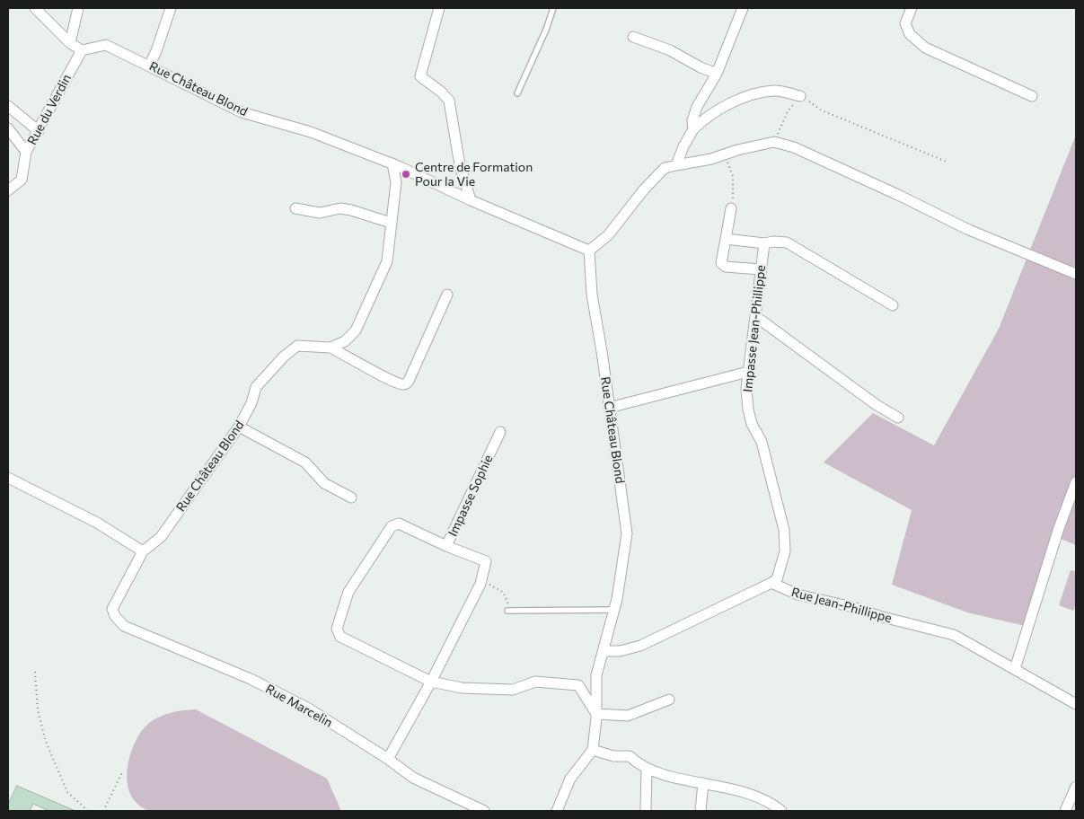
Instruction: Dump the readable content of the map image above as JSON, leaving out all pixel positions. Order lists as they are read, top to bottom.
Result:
{
  "streets": {
    "street": [
      "Rue Château Blond",
      "Rue du Verdin",
      "Impasse Jean-Phillippe",
      "Impasse Sophie",
      "Rue Jean-Phillippe",
      "Rue Marcelin"
    ]
  },
  "crossings": [
    ["Rue Château Blond", "Rue du Verdin"],
    ["Rue Château Blond", "Rue Marcelin"],
    ["Impasse Jean-Phillippe", "Rue Jean-Phillippe"],
    ["Impasse Sophie", "Rue Marcelin"]
  ],
  "places": ["Centre de Formation Pour la Vie"]
}
